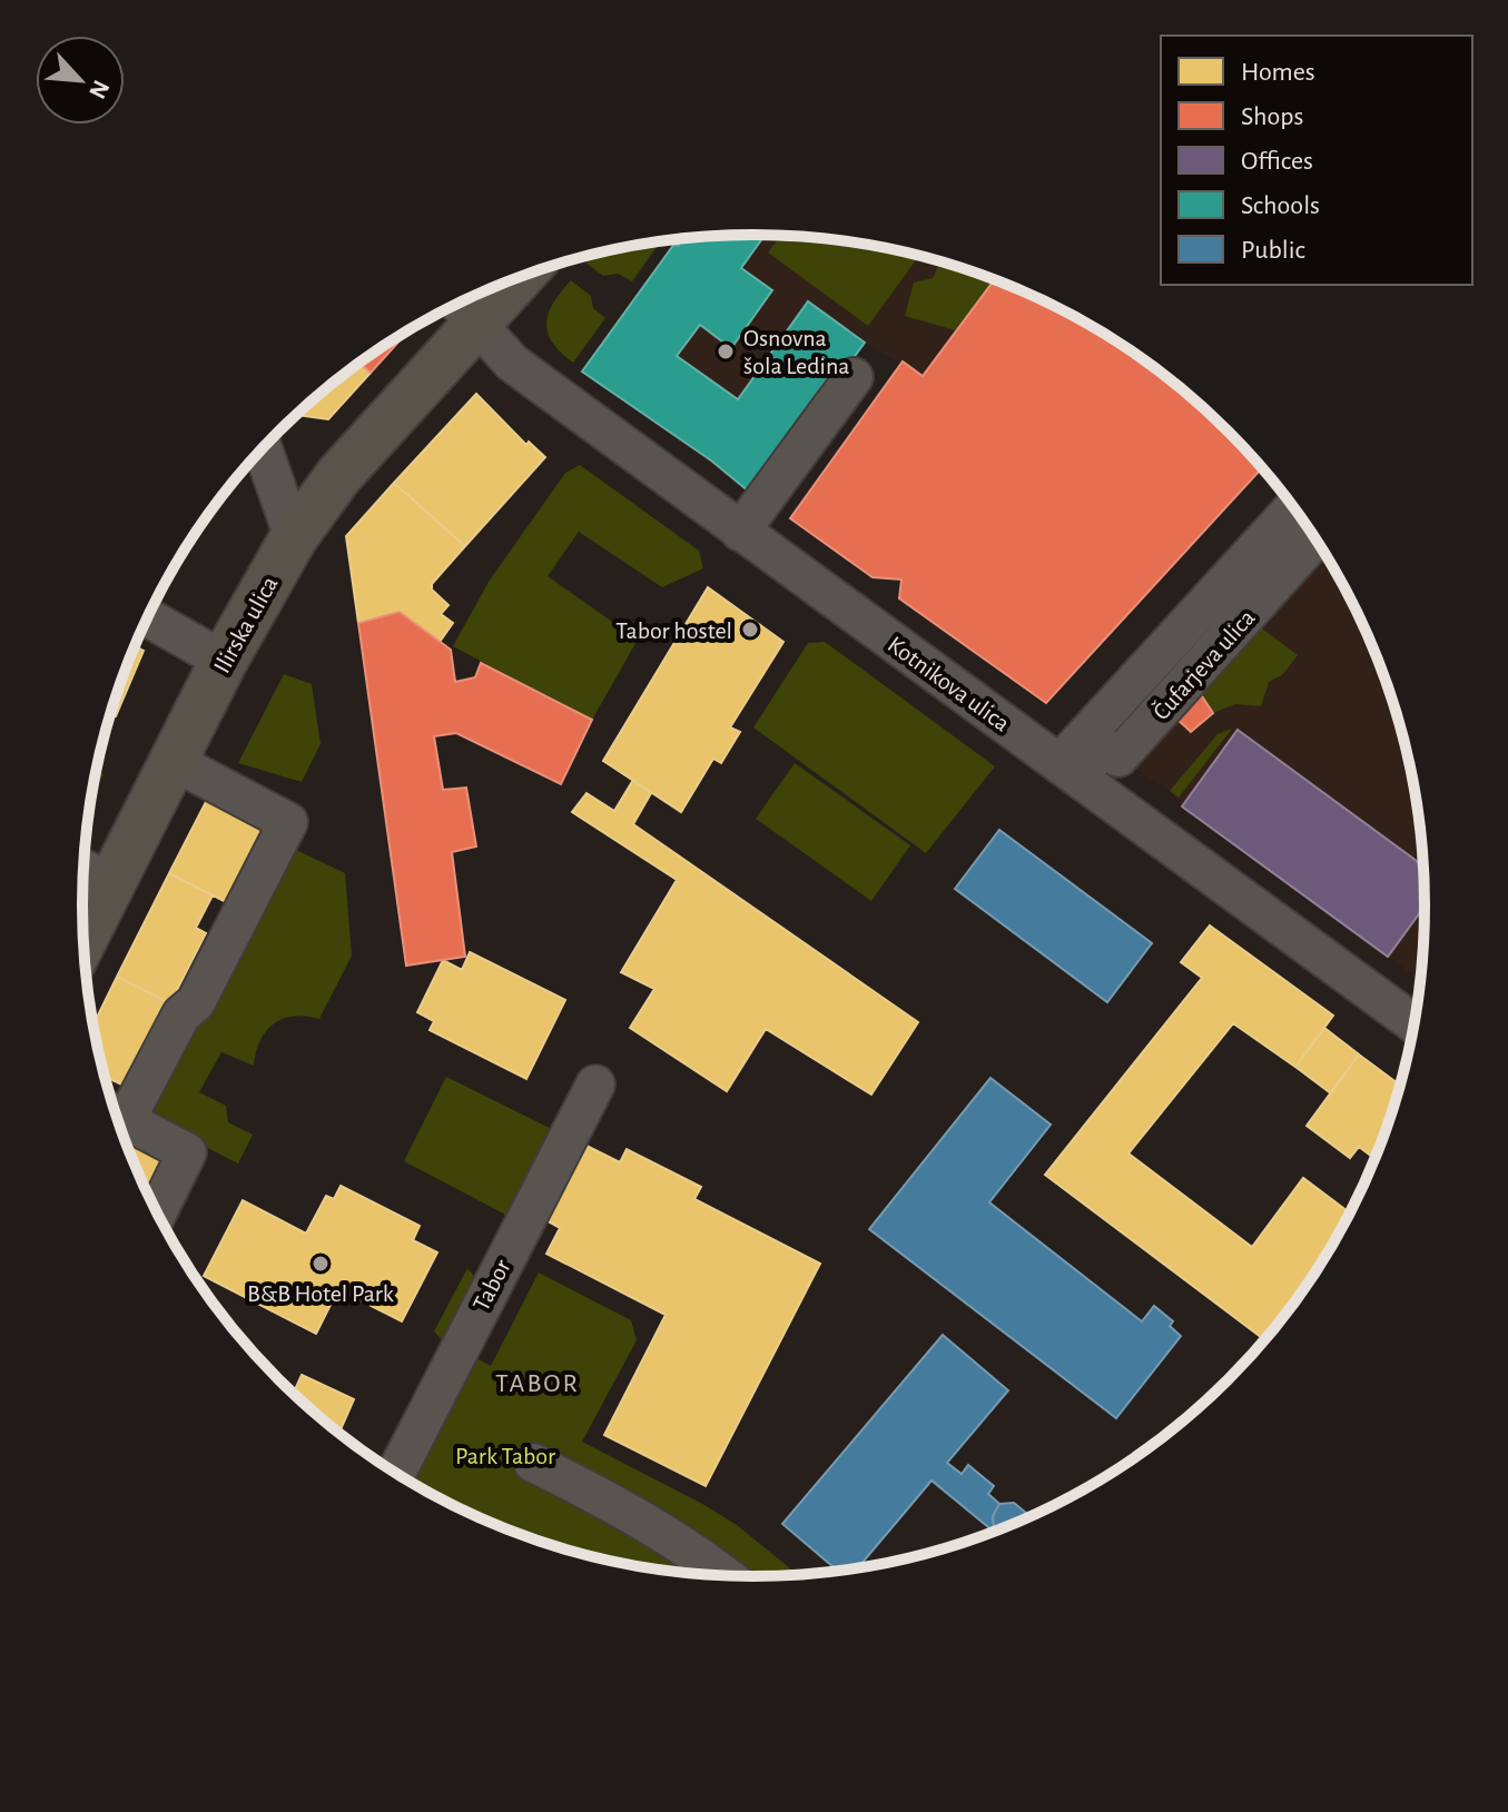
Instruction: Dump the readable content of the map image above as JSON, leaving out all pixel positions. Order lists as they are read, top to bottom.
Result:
{
  "streets": {
    "main road": ["Ilirska ulica"],
    "street": ["Čufarjeva ulica", "Kotnikova ulica", "Tabor"]
  },
  "crossings": [
    ["Ilirska ulica", "Kotnikova ulica"],
    ["Čufarjeva ulica", "Kotnikova ulica"]
  ],
  "districts": ["TABOR"],
  "parks": ["Park Tabor"],
  "places": ["Osnovna šola Ledina", "Tabor hostel", "B&B Hotel Park"],
  "legend": [
    "Homes",
    "Shops",
    "Offices",
    "Schools",
    "Public"
  ],
  "north": "bottom right"
}
